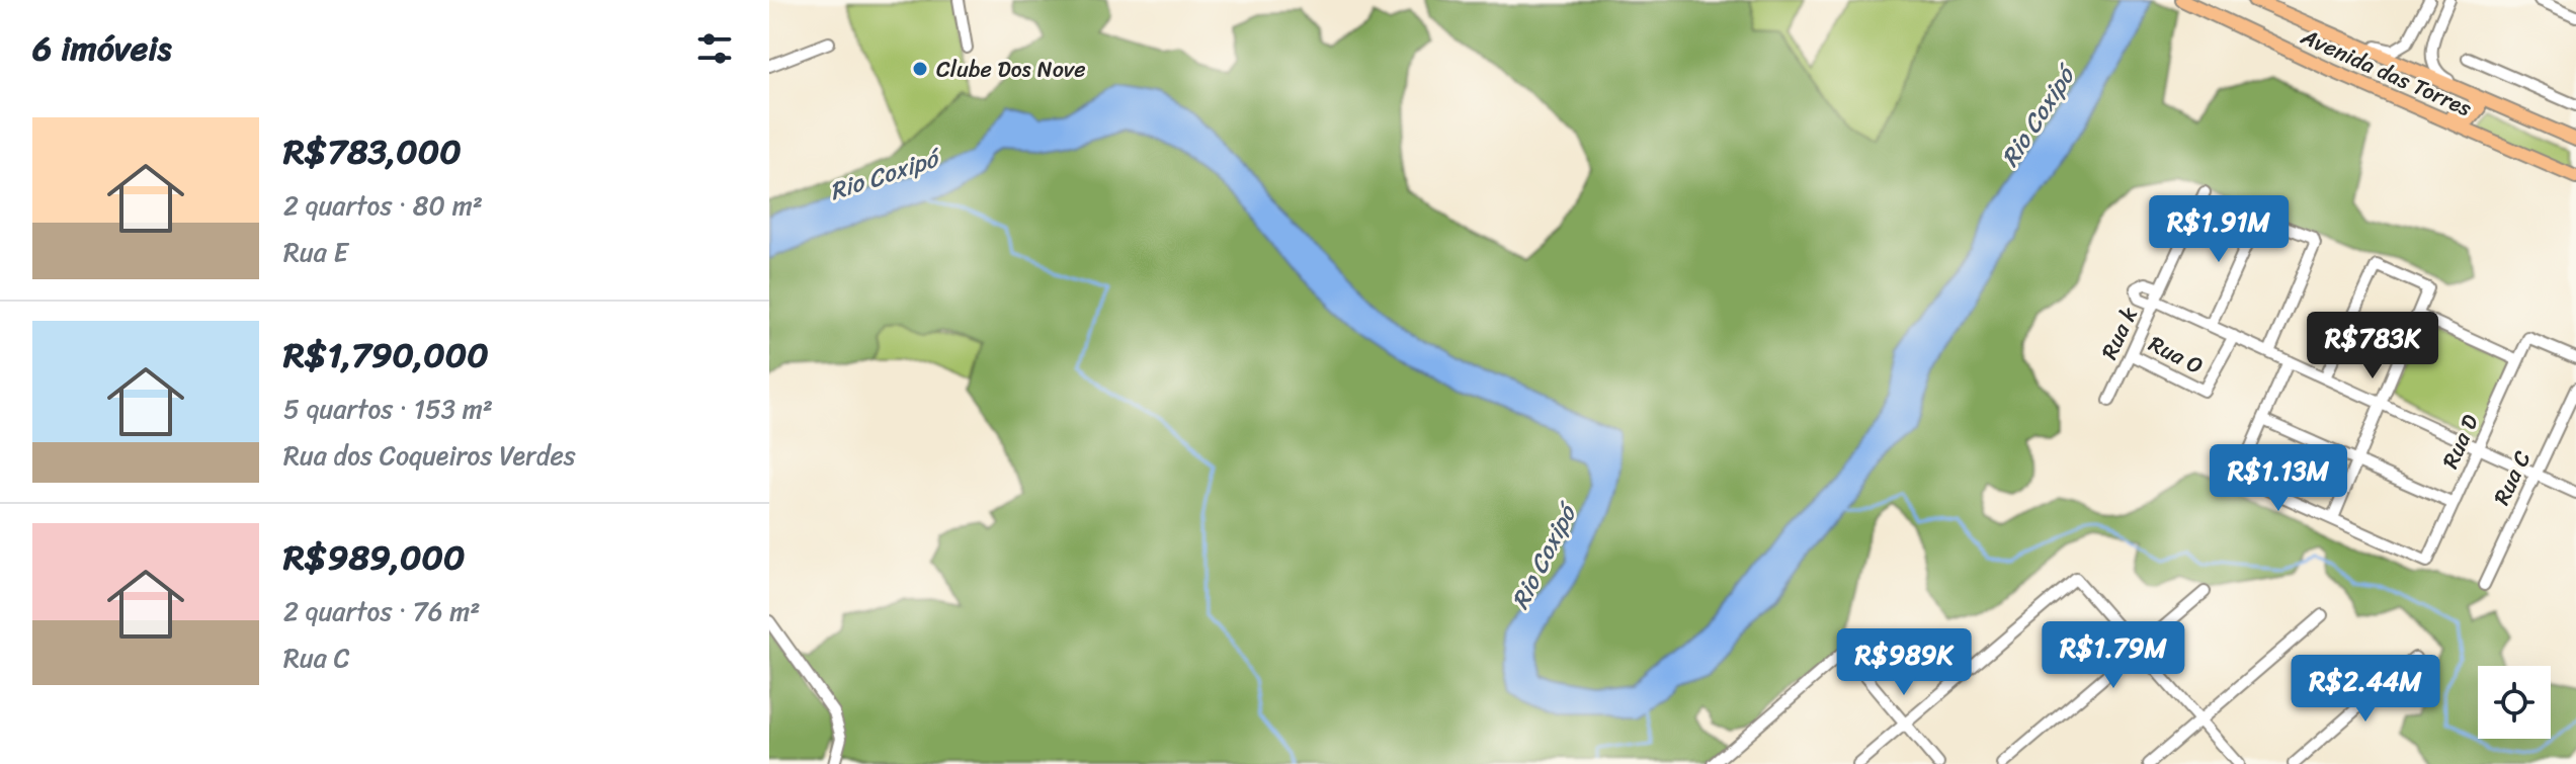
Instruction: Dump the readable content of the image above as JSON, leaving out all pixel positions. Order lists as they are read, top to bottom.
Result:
{
  "streets": {
    "main road": ["Avenida das Torres"],
    "street": [
      "Rua k",
      "Rua O",
      "Rua D",
      "Rua C"
    ]
  },
  "crossings": [
    ["Rua k", "Rua O"]
  ],
  "water": ["Rio Coxipó"],
  "places": ["Clube Dos Nove"],
  "page": {
    "heading": "6 imóveis",
    "list": [
      {
        "name": "R$783,000",
        "note": "2 quartos · 80 m² · Rua E"
      },
      {
        "name": "R$1,790,000",
        "note": "5 quartos · 153 m² · Rua dos Coqueiros Verdes"
      },
      {
        "name": "R$989,000",
        "note": "2 quartos · 76 m² · Rua C"
      }
    ],
    "price": [
      "R$1.91M",
      "R$783K",
      "R$1.13M",
      "R$1.79M",
      "R$989K",
      "R$2.44M"
    ]
  }
}
